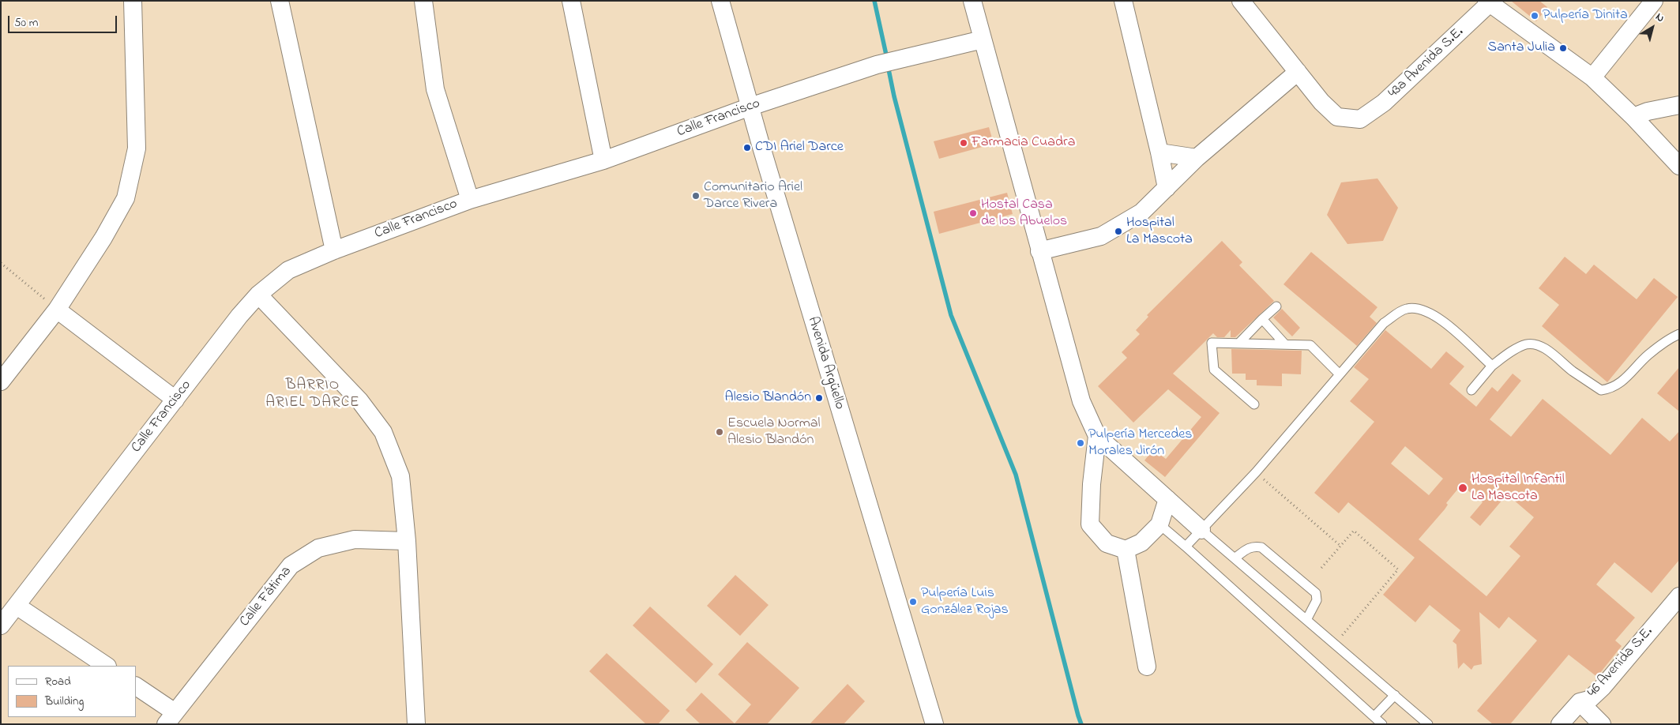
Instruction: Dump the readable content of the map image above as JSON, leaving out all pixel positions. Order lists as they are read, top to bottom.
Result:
{
  "streets": {
    "street": [
      "43a Avenida S.E.",
      "Calle Francisco",
      "Avenida Argüello",
      "Calle Fátima",
      "46 Avenida S.E."
    ]
  },
  "crossings": [
    ["Calle Francisco", "Avenida Argüello"]
  ],
  "districts": ["BARRIO ARIEL DARCE"],
  "places": [
    "Pulpería Dinita",
    "Santa Julia",
    "Farmacia Cuadra",
    "CDI Ariel Darce",
    "Comunitario Ariel Darce Rivera",
    "Hostal Casa de los Abuelos",
    "Hospital La Mascota",
    "Alesio Blandón",
    "Escuela Normal Alesio Blandón",
    "Pulpería Mercedes Morales Jirón",
    "Hospital Infantil La Mascota",
    "Pulpería Luis González Rojas"
  ],
  "legend": ["Road", "Building"],
  "scale_bar": "50 m",
  "north": "top right"
}
